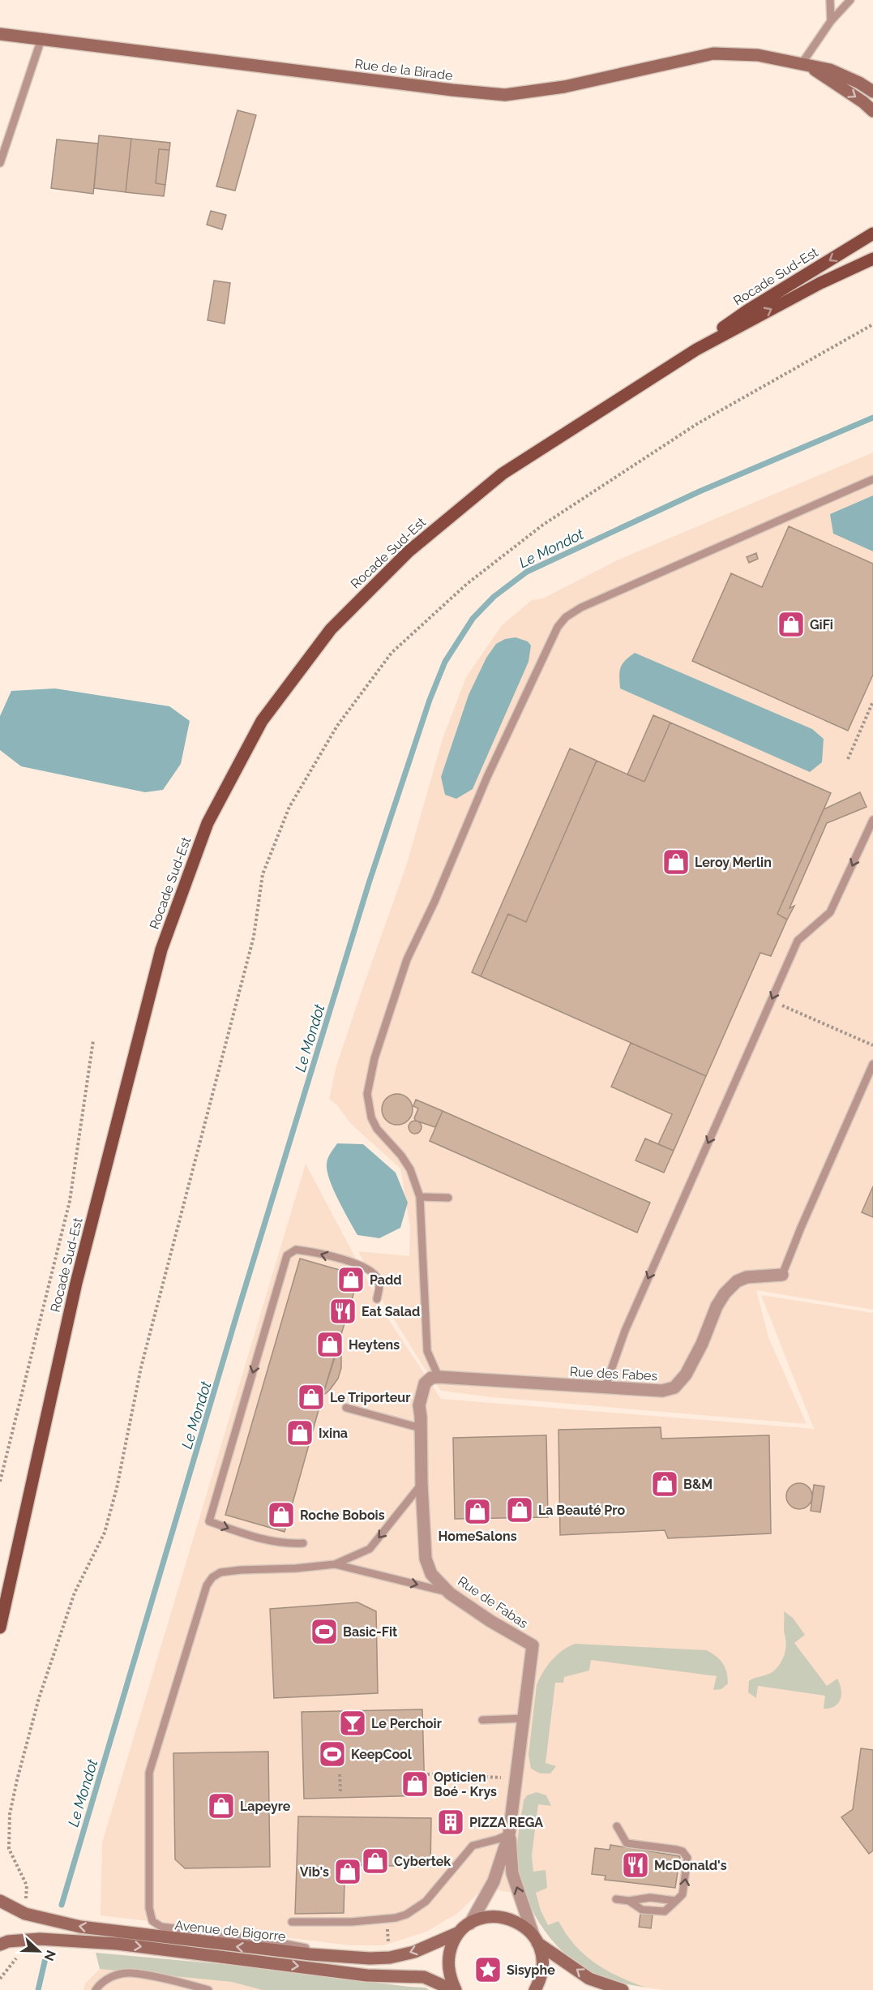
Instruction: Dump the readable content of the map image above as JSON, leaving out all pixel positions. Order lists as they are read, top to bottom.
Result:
{
  "streets": {
    "main road": ["Rue de la Birade", "Rocade Sud-Est", "Avenue de Bigorre"],
    "street": ["Rue des Fabes", "Rue de Fabas"]
  },
  "crossings": [
    ["Rue des Fabes", "Rue de Fabas"],
    ["Rue de Fabas", "Avenue de Bigorre"]
  ],
  "water": ["Le Mondot"],
  "places": {
    "shop": [
      "GiFi",
      "Leroy Merlin",
      "Padd",
      "Heytens",
      "Le Triporteur",
      "Ixina",
      "B&M",
      "La Beauté Pro",
      "HomeSalons",
      "Roche Bobois",
      "Opticien Boé - Krys",
      "Lapeyre",
      "Cybertek",
      "Vib's"
    ],
    "restaurant": ["Eat Salad", "McDonald's"],
    "sports": ["Basic-Fit", "KeepCool"],
    "bar": ["Le Perchoir"],
    "building": ["PIZZA REGA"],
    "place": ["Sisyphe"]
  },
  "north": "right"
}
